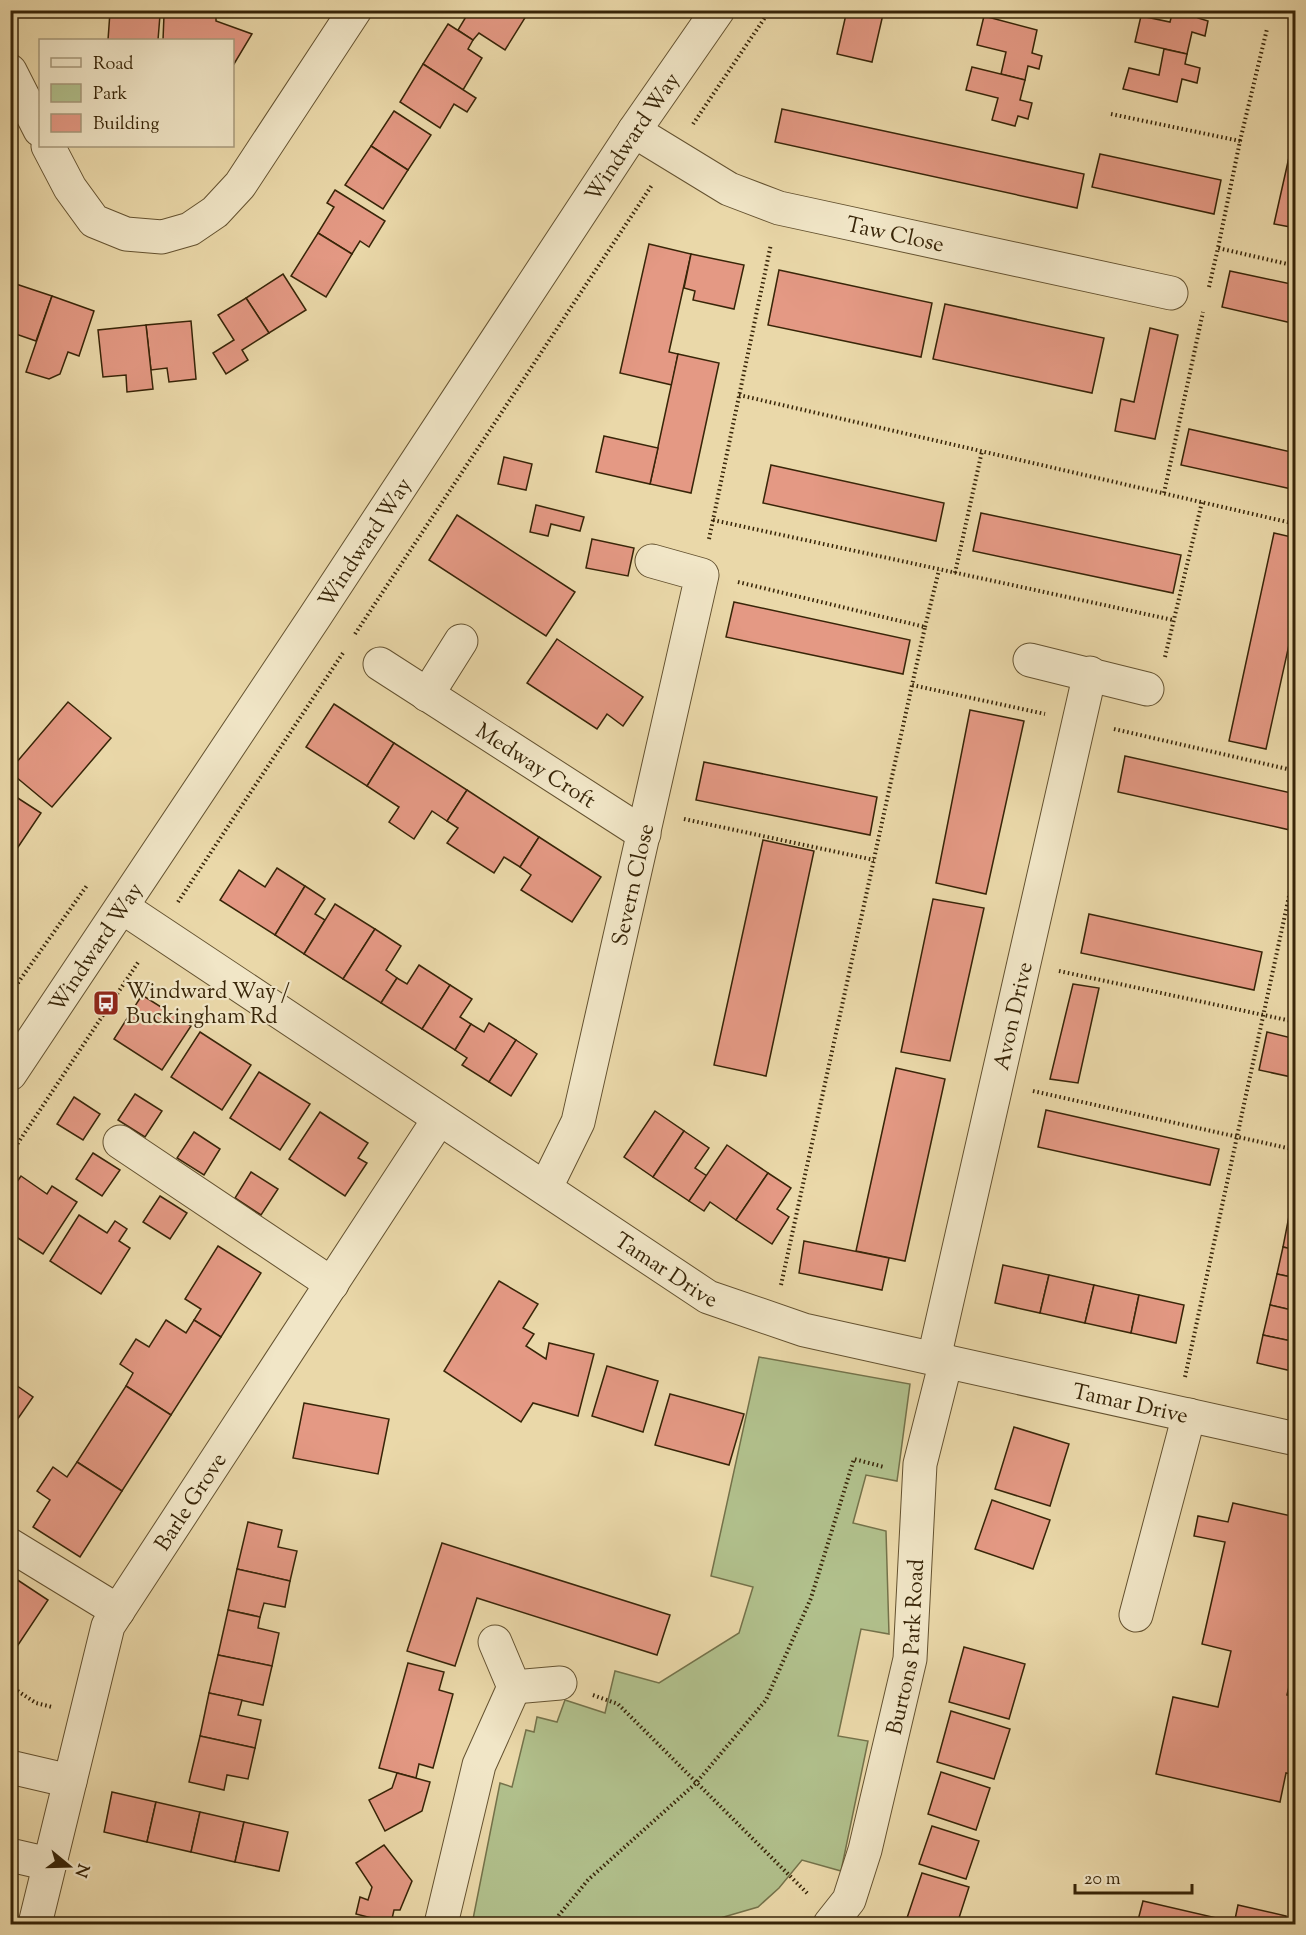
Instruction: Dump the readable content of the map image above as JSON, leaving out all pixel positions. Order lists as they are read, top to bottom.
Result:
{
  "streets": {
    "street": [
      "Windward Way",
      "Taw Close",
      "Medway Croft",
      "Severn Close",
      "Avon Drive",
      "Tamar Drive",
      "Barle Grove",
      "Burtons Park Road"
    ]
  },
  "crossings": [
    ["Windward Way", "Taw Close"],
    ["Windward Way", "Tamar Drive"],
    ["Medway Croft", "Severn Close"],
    ["Severn Close", "Tamar Drive"],
    ["Avon Drive", "Tamar Drive"],
    ["Avon Drive", "Burtons Park Road"],
    ["Tamar Drive", "Barle Grove"],
    ["Tamar Drive", "Burtons Park Road"]
  ],
  "places": {
    "bus stop": ["Windward Way / Buckingham Rd"]
  },
  "legend": ["Road", "Park", "Building"],
  "scale_bar": "20 m",
  "north": "right"
}
